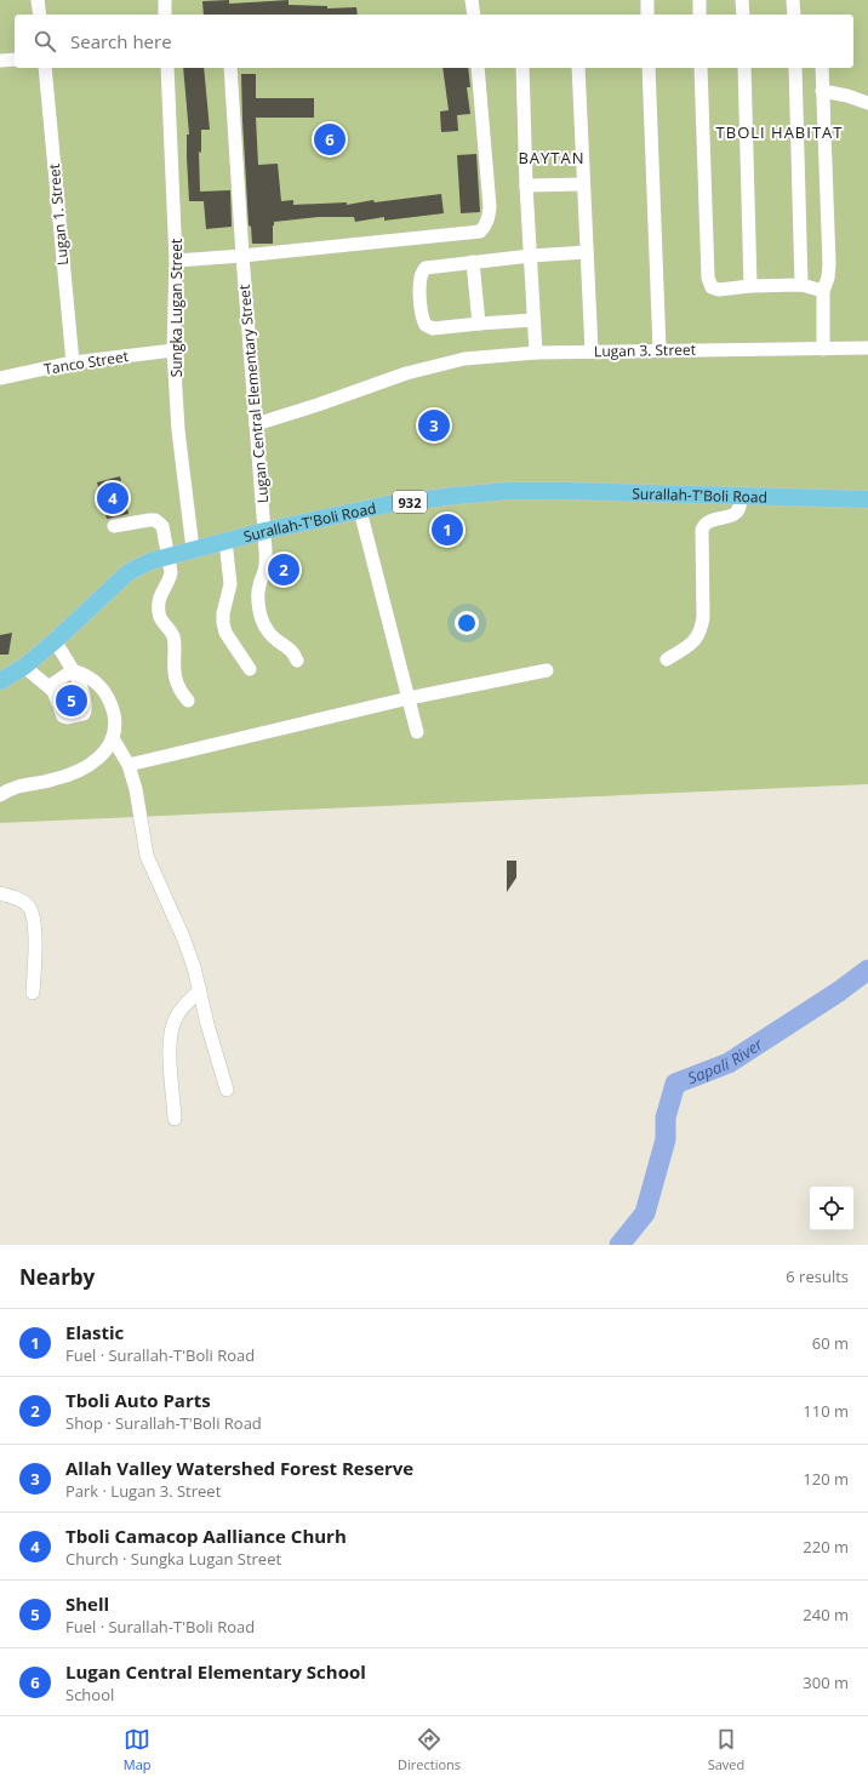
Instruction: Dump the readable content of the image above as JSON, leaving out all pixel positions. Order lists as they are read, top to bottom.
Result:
{
  "streets": {
    "main road": ["Surallah-T'Boli Road", "932"],
    "street": [
      "Lugan 1. Street",
      "Sungka Lugan Street",
      "Lugan 3. Street",
      "Tanco Street",
      "Lugan Central Elementary Street"
    ]
  },
  "crossings": [
    ["Lugan 1. Street", "Tanco Street"],
    ["Sungka Lugan Street", "Tanco Street"],
    ["Sungka Lugan Street", "Surallah-T'Boli Road"],
    ["Lugan 3. Street", "Lugan Central Elementary Street"],
    ["Lugan Central Elementary Street", "Surallah-T'Boli Road"]
  ],
  "districts": ["TBOLI HABITAT", "BAYTAN"],
  "water": ["Sapali River"],
  "page": {
    "search": "Search here",
    "pins": [
      "6",
      "3",
      "4",
      "1",
      "2",
      "5"
    ],
    "heading": ["Nearby", "6 results"],
    "list": [
      {
        "mark": "1",
        "name": "Elastic",
        "note": "Fuel · Surallah-T'Boli Road",
        "value": "60 m"
      },
      {
        "mark": "2",
        "name": "Tboli Auto Parts",
        "note": "Shop · Surallah-T'Boli Road",
        "value": "110 m"
      },
      {
        "mark": "3",
        "name": "Allah Valley Watershed Forest Reserve",
        "note": "Park · Lugan 3. Street",
        "value": "120 m"
      },
      {
        "mark": "4",
        "name": "Tboli Camacop Aalliance Churh",
        "note": "Church · Sungka Lugan Street",
        "value": "220 m"
      },
      {
        "mark": "5",
        "name": "Shell",
        "note": "Fuel · Surallah-T'Boli Road",
        "value": "240 m"
      },
      {
        "mark": "6",
        "name": "Lugan Central Elementary School",
        "note": "School",
        "value": "300 m"
      }
    ],
    "nav": ["Map", "Directions", "Saved"]
  }
}
